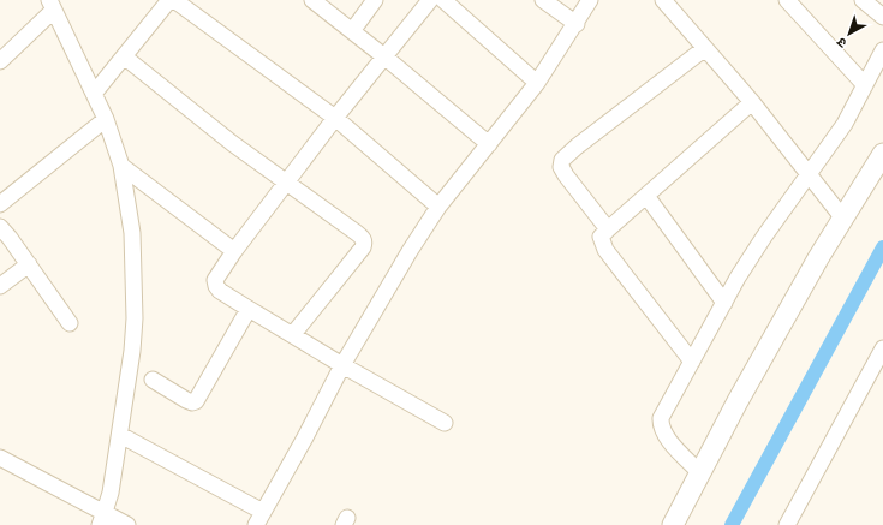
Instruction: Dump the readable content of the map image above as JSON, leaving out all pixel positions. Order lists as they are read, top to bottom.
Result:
{
  "north": "bottom left"
}
